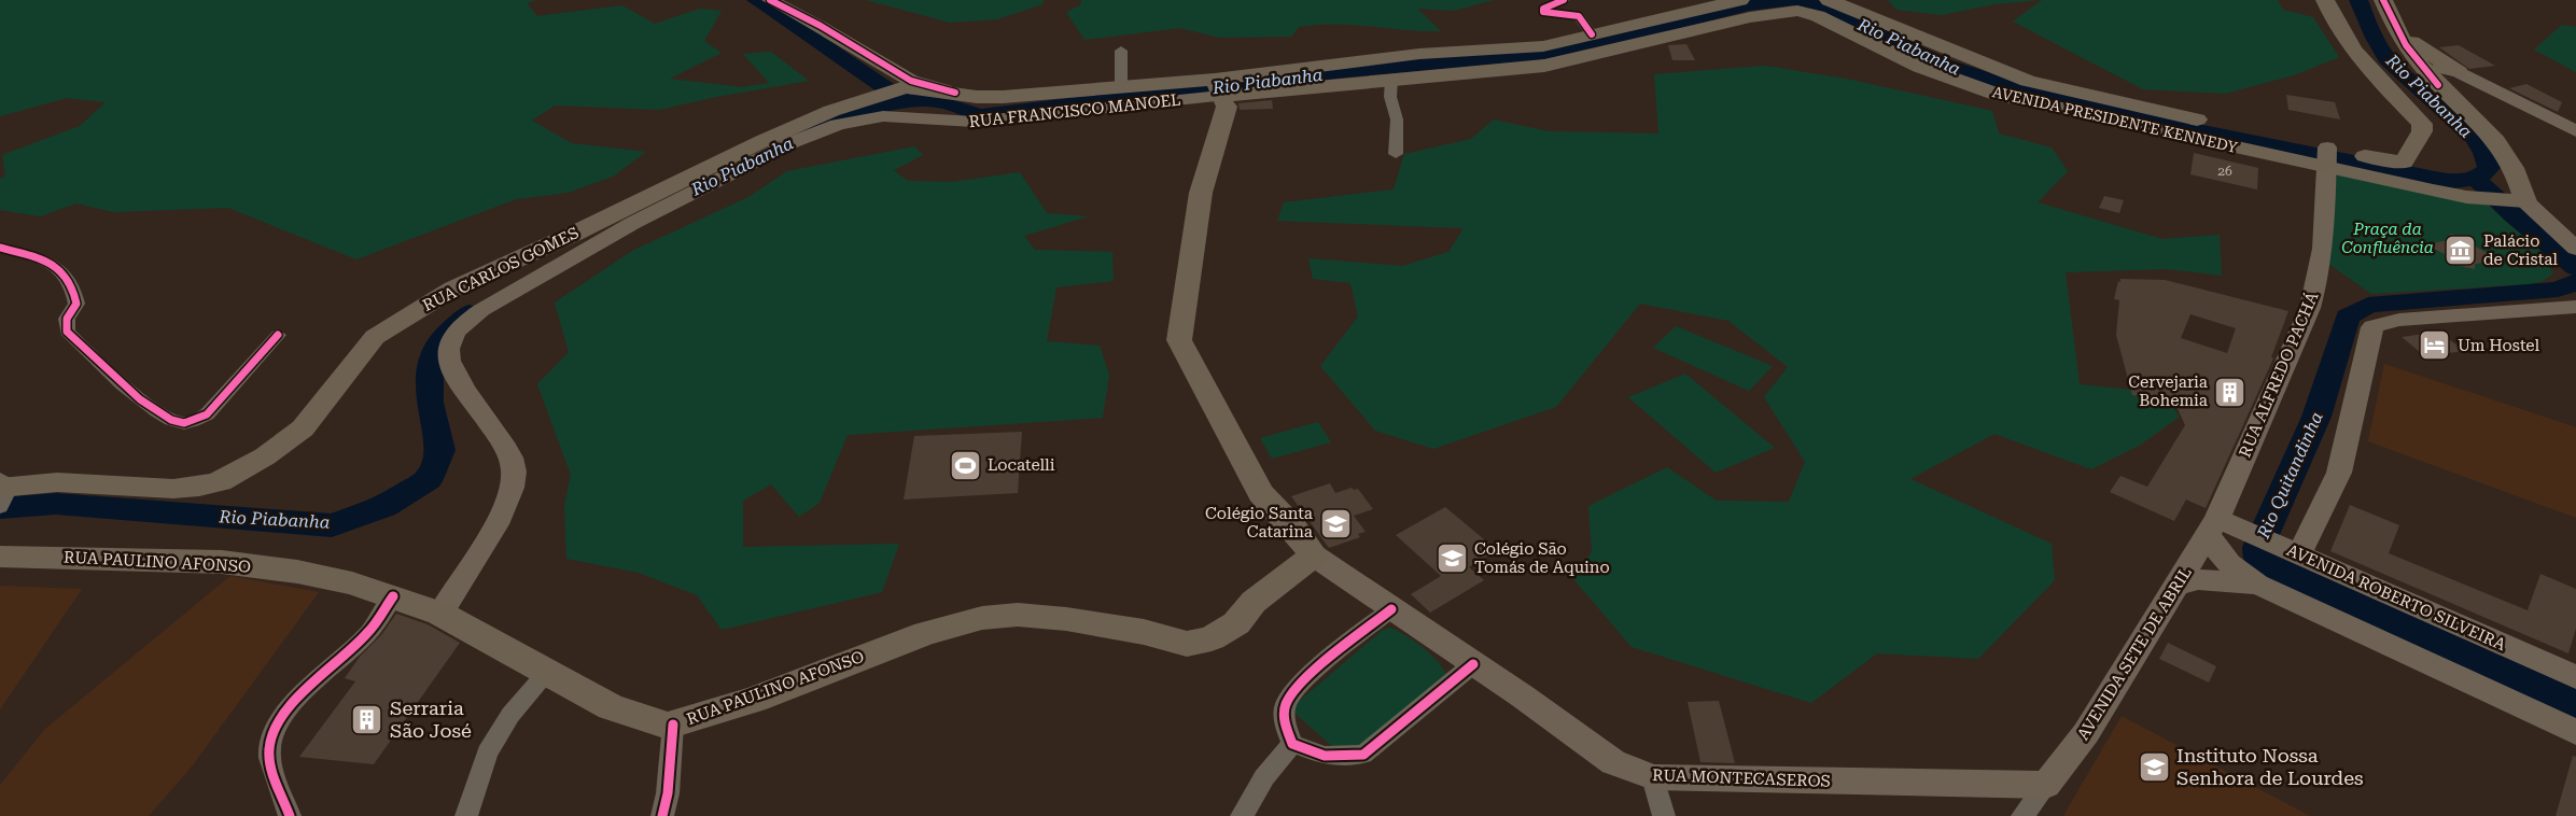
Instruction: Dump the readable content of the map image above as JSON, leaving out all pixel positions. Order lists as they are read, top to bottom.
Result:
{
  "streets": {
    "main road": [
      "RUA FRANCISCO MANOEL",
      "AVENIDA PRESIDENTE KENNEDY",
      "RUA CARLOS GOMES",
      "RUA ALFREDO PACHÁ",
      "RUA PAULINO AFONSO",
      "AVENIDA ROBERTO SILVEIRA",
      "AVENIDA SETE DE ABRIL",
      "RUA MONTECASEROS"
    ]
  },
  "crossings": [
    ["RUA FRANCISCO MANOEL", "AVENIDA PRESIDENTE KENNEDY"],
    ["RUA FRANCISCO MANOEL", "RUA CARLOS GOMES"],
    ["RUA FRANCISCO MANOEL", "RUA PAULINO AFONSO"],
    ["RUA FRANCISCO MANOEL", "RUA MONTECASEROS"],
    ["AVENIDA PRESIDENTE KENNEDY", "RUA CARLOS GOMES"],
    ["AVENIDA PRESIDENTE KENNEDY", "RUA ALFREDO PACHÁ"],
    ["AVENIDA PRESIDENTE KENNEDY", "RUA MONTECASEROS"],
    ["RUA ALFREDO PACHÁ", "AVENIDA ROBERTO SILVEIRA"],
    ["RUA ALFREDO PACHÁ", "AVENIDA SETE DE ABRIL"],
    ["RUA PAULINO AFONSO", "RUA MONTECASEROS"],
    ["AVENIDA ROBERTO SILVEIRA", "AVENIDA SETE DE ABRIL"],
    ["AVENIDA SETE DE ABRIL", "RUA MONTECASEROS"]
  ],
  "water": ["Rio Piabanha", "Rio Quitandinha"],
  "parks": ["Praça da Confluência"],
  "places": {
    "museum": ["Palácio de Cristal"],
    "hotel": ["Um Hostel"],
    "building": ["Cervejaria Bohemia", "Serraria São José"],
    "sports": ["Locatelli"],
    "school or university": ["Colégio Santa Catarina", "Colégio São Tomás de Aquino", "Instituto Nossa Senhora de Lourdes"]
  },
  "house_numbers": ["26"]
}
